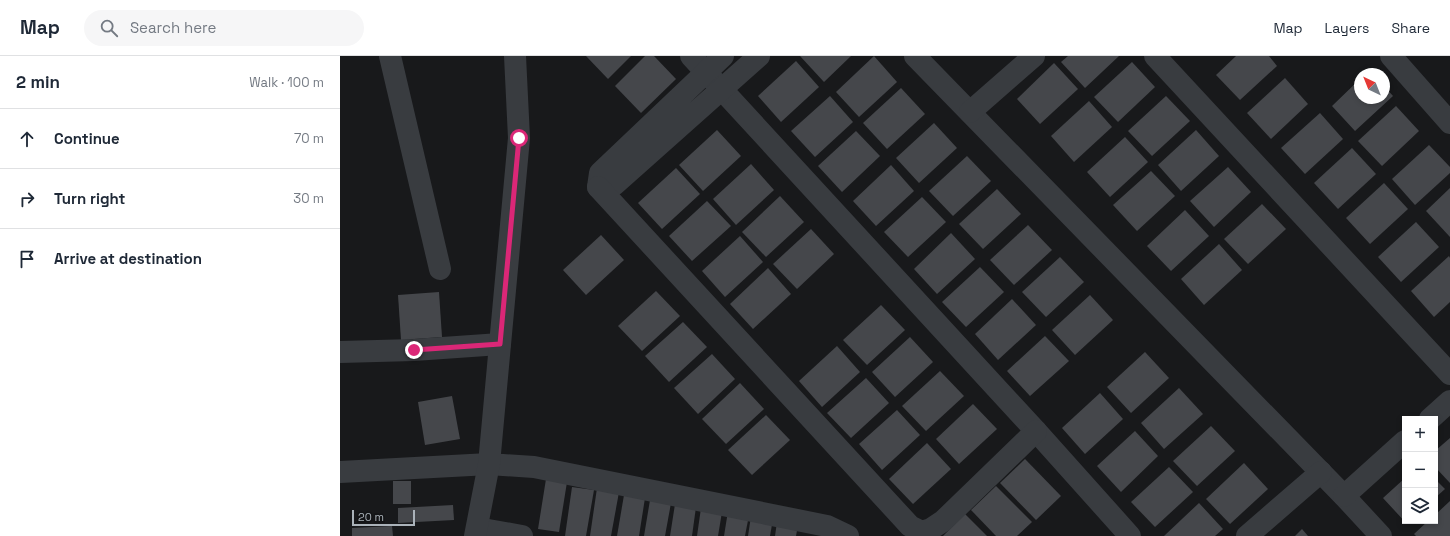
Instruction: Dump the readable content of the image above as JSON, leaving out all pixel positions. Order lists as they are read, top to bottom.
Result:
{
  "scale_bar": "20 m",
  "north": "top left",
  "page": {
    "header": "Map",
    "search": "Search here",
    "nav": ["Map", "Layers", "Share"],
    "heading": ["2 min", "Walk · 100 m"],
    "list": [
      ["Continue", "70 m"],
      ["Turn right", "30 m"],
      "Arrive at destination"
    ],
    "map_buttons": ["+", "−"],
    "scale": "20 m"
  }
}
